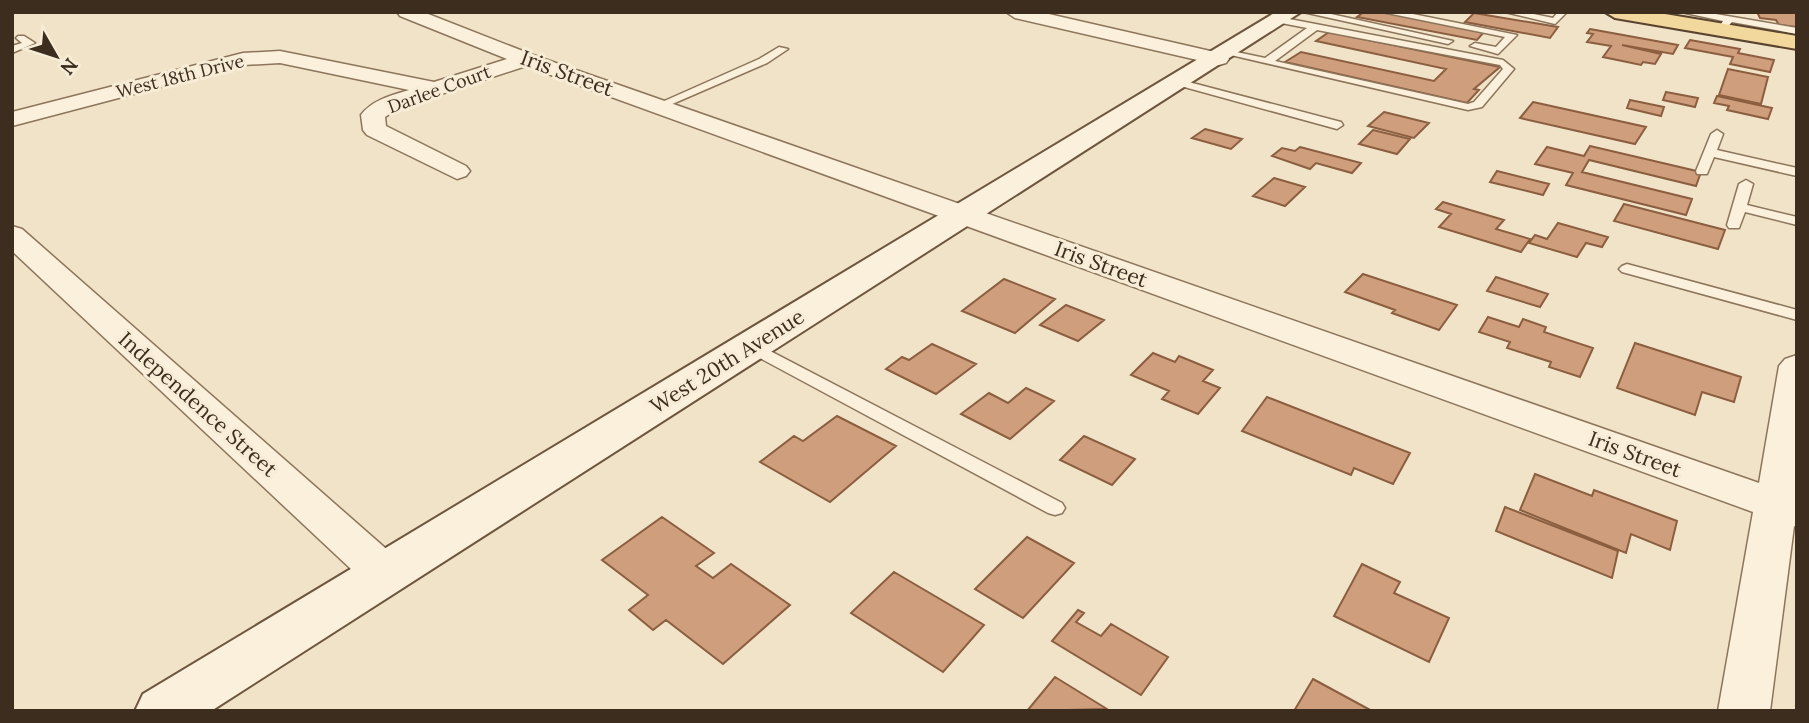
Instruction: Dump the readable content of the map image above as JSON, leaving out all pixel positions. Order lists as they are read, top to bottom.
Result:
{
  "streets": {
    "street": [
      "Iris Street",
      "West 18th Drive",
      "Darlee Court",
      "West 20th Avenue",
      "Independence Street"
    ]
  },
  "crossings": [
    ["Iris Street", "Darlee Court"],
    ["Iris Street", "West 20th Avenue"],
    ["West 18th Drive", "Darlee Court"],
    ["West 20th Avenue", "Independence Street"]
  ],
  "north": "bottom right"
}
